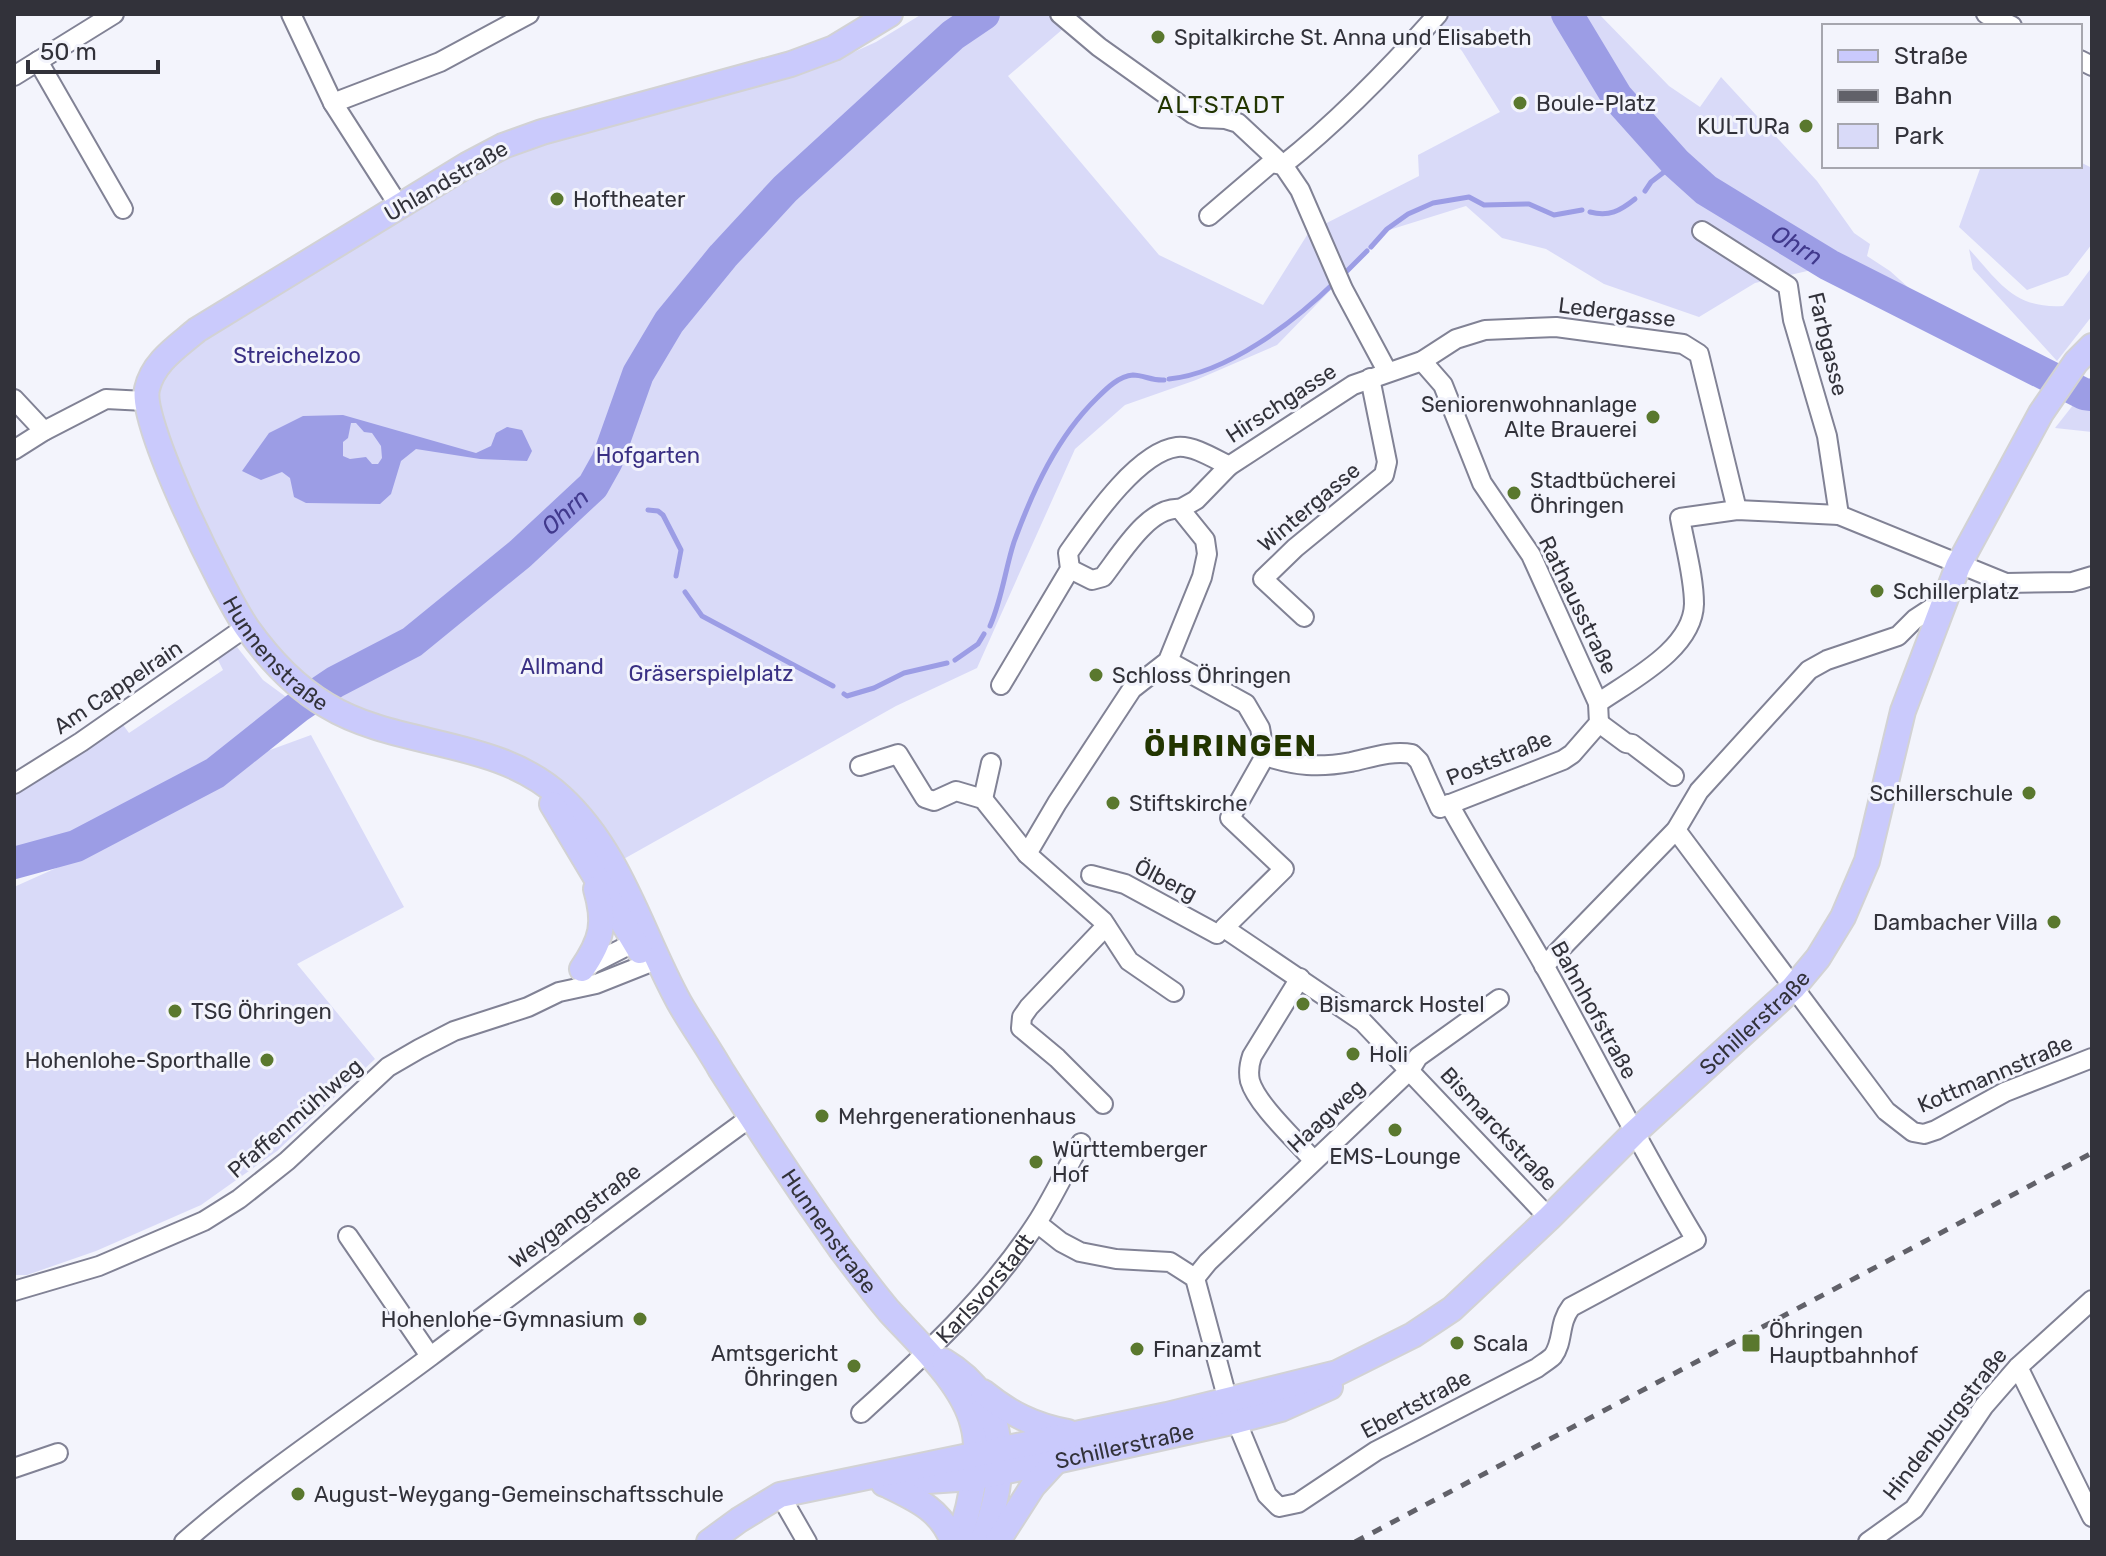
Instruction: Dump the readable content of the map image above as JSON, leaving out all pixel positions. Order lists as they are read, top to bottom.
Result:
{
  "streets": {
    "main road": ["Uhlandstraße", "Hunnenstraße", "Schillerstraße"],
    "street": [
      "Ledergasse",
      "Farbgasse",
      "Hirschgasse",
      "Wintergasse",
      "Rathausstraße",
      "Am Cappelrain",
      "Poststraße",
      "Ölberg",
      "Bahnhofstraße",
      "Kottmannstraße",
      "Haagweg",
      "Pfaffenmühlweg",
      "Bismarckstraße",
      "Weygangstraße",
      "Karlsvorstadt",
      "Ebertstraße",
      "Hindenburgstraße"
    ]
  },
  "crossings": [
    ["Uhlandstraße", "Hunnenstraße"],
    ["Ledergasse", "Hirschgasse"],
    ["Ledergasse", "Rathausstraße"],
    ["Hirschgasse", "Wintergasse"],
    ["Hirschgasse", "Rathausstraße"],
    ["Hunnenstraße", "Am Cappelrain"],
    ["Hunnenstraße", "Schillerstraße"],
    ["Hunnenstraße", "Pfaffenmühlweg"],
    ["Hunnenstraße", "Weygangstraße"],
    ["Hunnenstraße", "Karlsvorstadt"],
    ["Poststraße", "Bahnhofstraße"],
    ["Ölberg", "Bismarckstraße"],
    ["Bahnhofstraße", "Schillerstraße"],
    ["Bahnhofstraße", "Ebertstraße"],
    ["Schillerstraße", "Kottmannstraße"],
    ["Schillerstraße", "Bismarckstraße"],
    ["Schillerstraße", "Ebertstraße"],
    ["Haagweg", "Bismarckstraße"]
  ],
  "districts": ["ALTSTADT", "ÖHRINGEN"],
  "water": ["Ohrn"],
  "parks": [
    "Streichelzoo",
    "Hofgarten",
    "Allmand",
    "Gräserspielplatz"
  ],
  "places": {
    "other": [
      "Spitalkirche St. Anna und Elisabeth",
      "Boule-Platz",
      "KULTURa",
      "Hoftheater",
      "Seniorenwohnanlage Alte Brauerei",
      "Stadtbücherei Öhringen",
      "Schillerplatz",
      "Schloss Öhringen",
      "Schillerschule",
      "Stiftskirche",
      "Dambacher Villa",
      "Bismarck Hostel",
      "TSG Öhringen",
      "Holi",
      "Hohenlohe-Sporthalle",
      "Mehrgenerationenhaus",
      "EMS-Lounge",
      "Württemberger Hof",
      "Hohenlohe-Gymnasium",
      "Scala",
      "Finanzamt",
      "Amtsgericht Öhringen",
      "August-Weygang-Gemeinschaftsschule"
    ],
    "transit": ["Öhringen Hauptbahnhof"]
  },
  "legend": ["Straße", "Bahn", "Park"],
  "scale_bar": "50 m"
}
